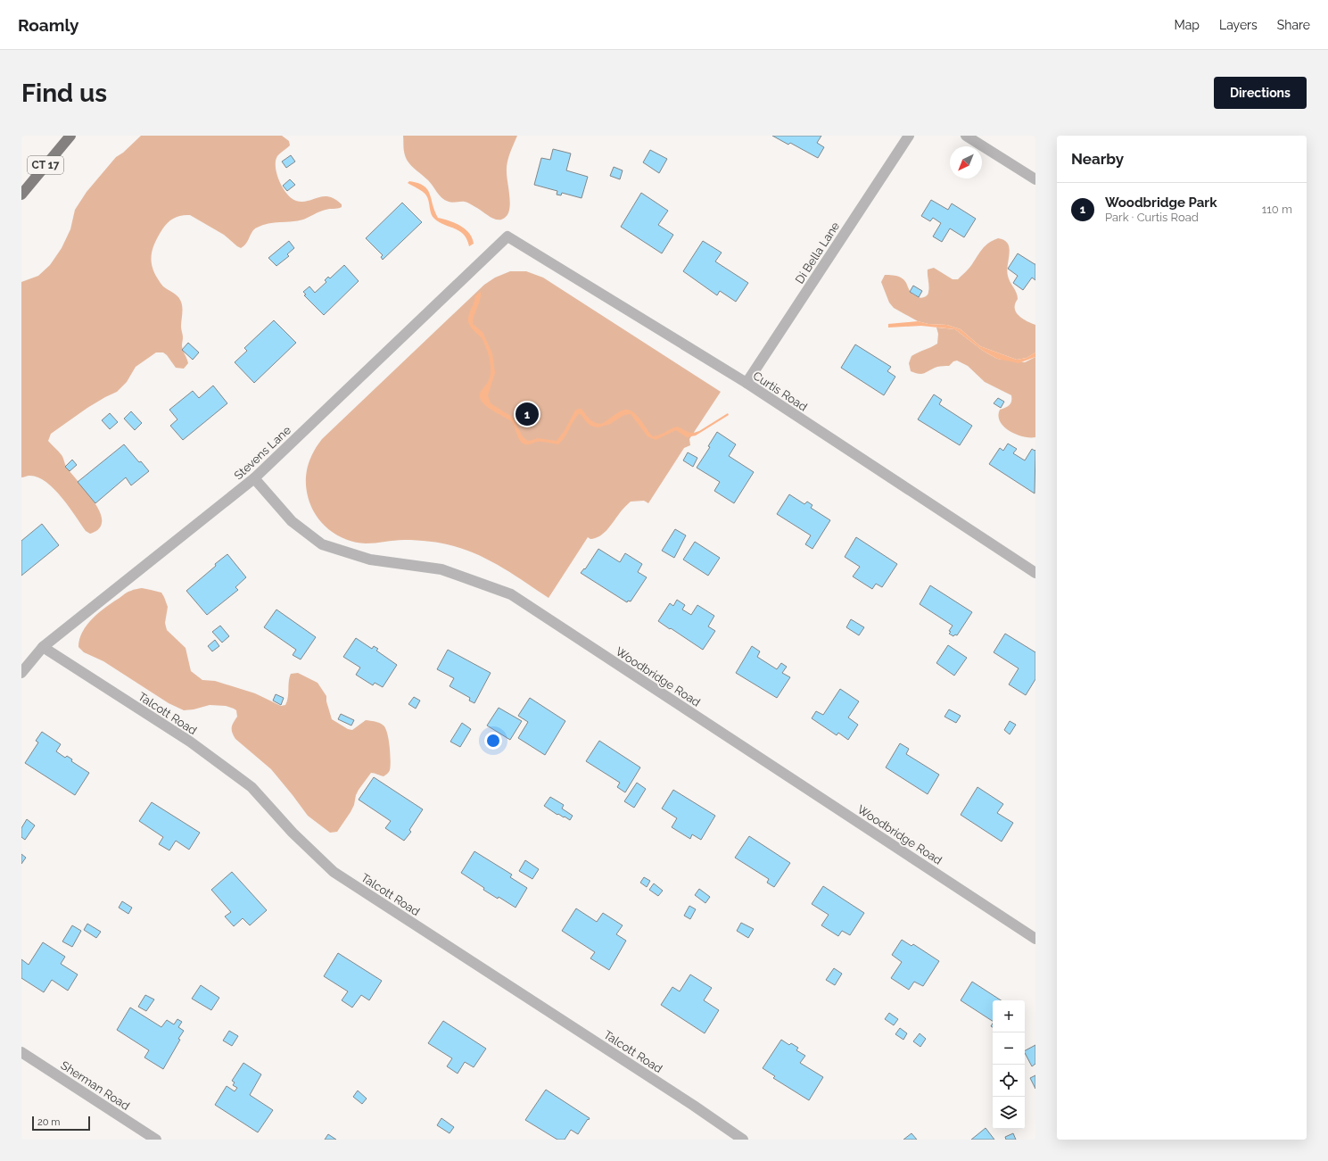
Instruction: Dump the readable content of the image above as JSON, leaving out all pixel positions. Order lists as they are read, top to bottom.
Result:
{
  "streets": {
    "main road": ["CT 17"],
    "street": [
      "Di Bella Lane",
      "Curtis Road",
      "Stevens Lane",
      "Woodbridge Road",
      "Talcott Road",
      "Sherman Road"
    ]
  },
  "crossings": [
    ["Di Bella Lane", "Curtis Road"],
    ["Curtis Road", "Stevens Lane"],
    ["Stevens Lane", "Woodbridge Road"],
    ["Stevens Lane", "Talcott Road"]
  ],
  "scale_bar": "20 m",
  "north": "bottom left",
  "page": {
    "header": "Roamly",
    "nav": ["Map", "Layers", "Share"],
    "buttons": "Directions",
    "title": "Find us",
    "heading": "Nearby",
    "list": [
      {
        "mark": "1",
        "name": "Woodbridge Park",
        "note": "Park · Curtis Road",
        "value": "110 m"
      }
    ],
    "pins": "1",
    "map_buttons": ["+", "−"],
    "scale": "20 m"
  }
}
